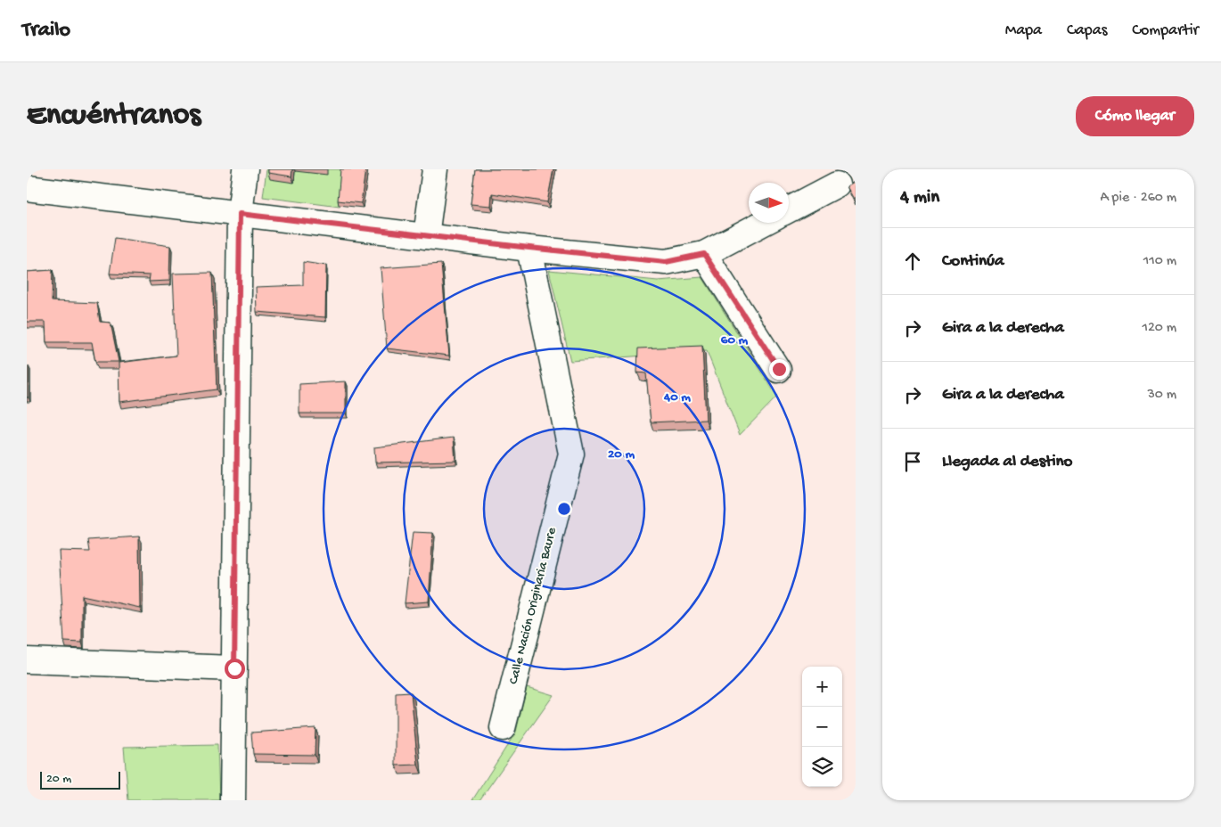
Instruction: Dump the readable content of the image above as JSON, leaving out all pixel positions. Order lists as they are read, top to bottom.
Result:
{
  "streets": {
    "street": ["Calle Nación Originaria Baure"]
  },
  "scale_bar": "20 m",
  "north": "right",
  "page": {
    "header": "Trailo",
    "nav": ["Mapa", "Capas", "Compartir"],
    "buttons": "Cómo llegar",
    "title": "Encuéntranos",
    "heading": ["4 min", "A pie · 260 m"],
    "list": [
      ["Continúa", "110 m"],
      ["Gira a la derecha", "120 m"],
      ["Gira a la derecha", "30 m"],
      "Llegada al destino"
    ],
    "map_buttons": ["+", "−"],
    "scale": "20 m"
  },
  "rings": ["60 m", "40 m", "20 m"]
}
